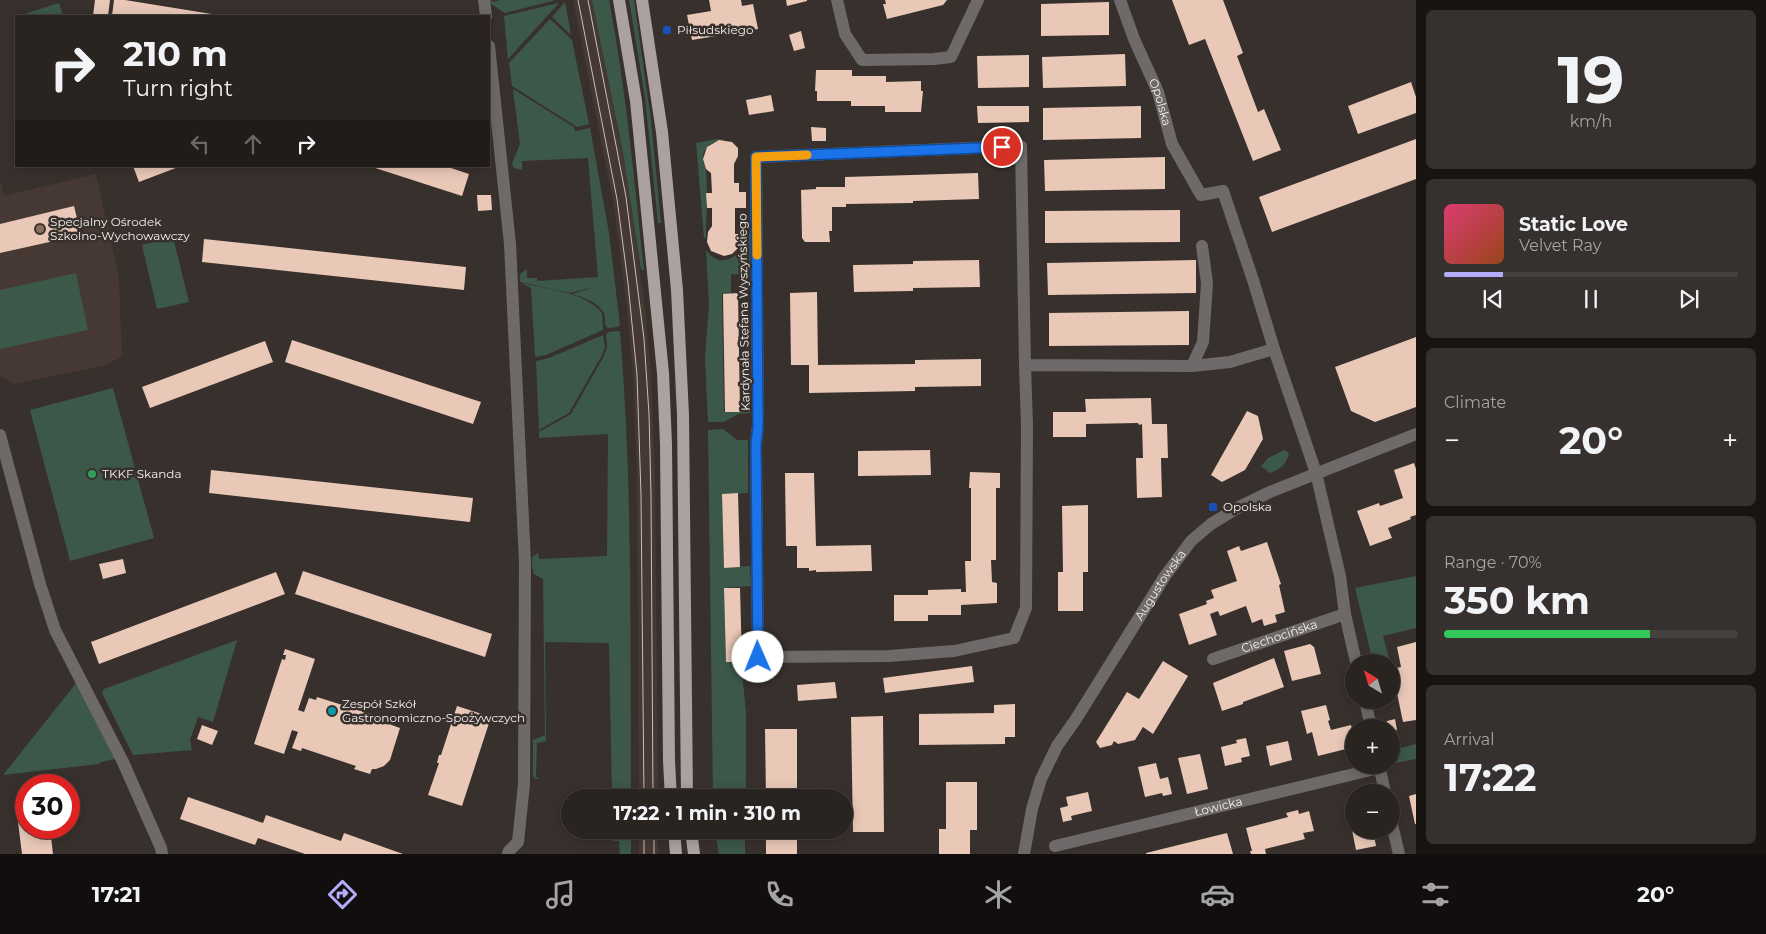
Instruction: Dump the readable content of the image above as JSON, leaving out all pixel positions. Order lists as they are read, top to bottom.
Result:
{
  "streets": {
    "street": [
      "Opolska",
      "Kardynała Stefana Wyszyńskiego",
      "Augustowska",
      "Ciechocińska",
      "Łowicka"
    ]
  },
  "places": {
    "transit": ["Piłsudskiego", "Opolska"],
    "other": ["Specjalny Ośrodek Szkolno-Wychowawczy", "TKKF Skanda", "Zespół Szkół Gastronomiczno-Spożywczych"]
  },
  "north": "top left",
  "page": {
    "tile": [
      ["19", "km/h"],
      "Climate",
      ["Range · 70%", "350 km"],
      ["Arrival", "17:22"]
    ],
    "turn": ["210 m", "Turn right"],
    "song": ["Static Love", "Velvet Ray"],
    "heat": ["−", "20°", "+"],
    "map_buttons": ["+", "−"],
    "limit": "30",
    "trip": "17:22 · 1 min · 310 m",
    "tabs": ["17:21", "20°"]
  }
}
